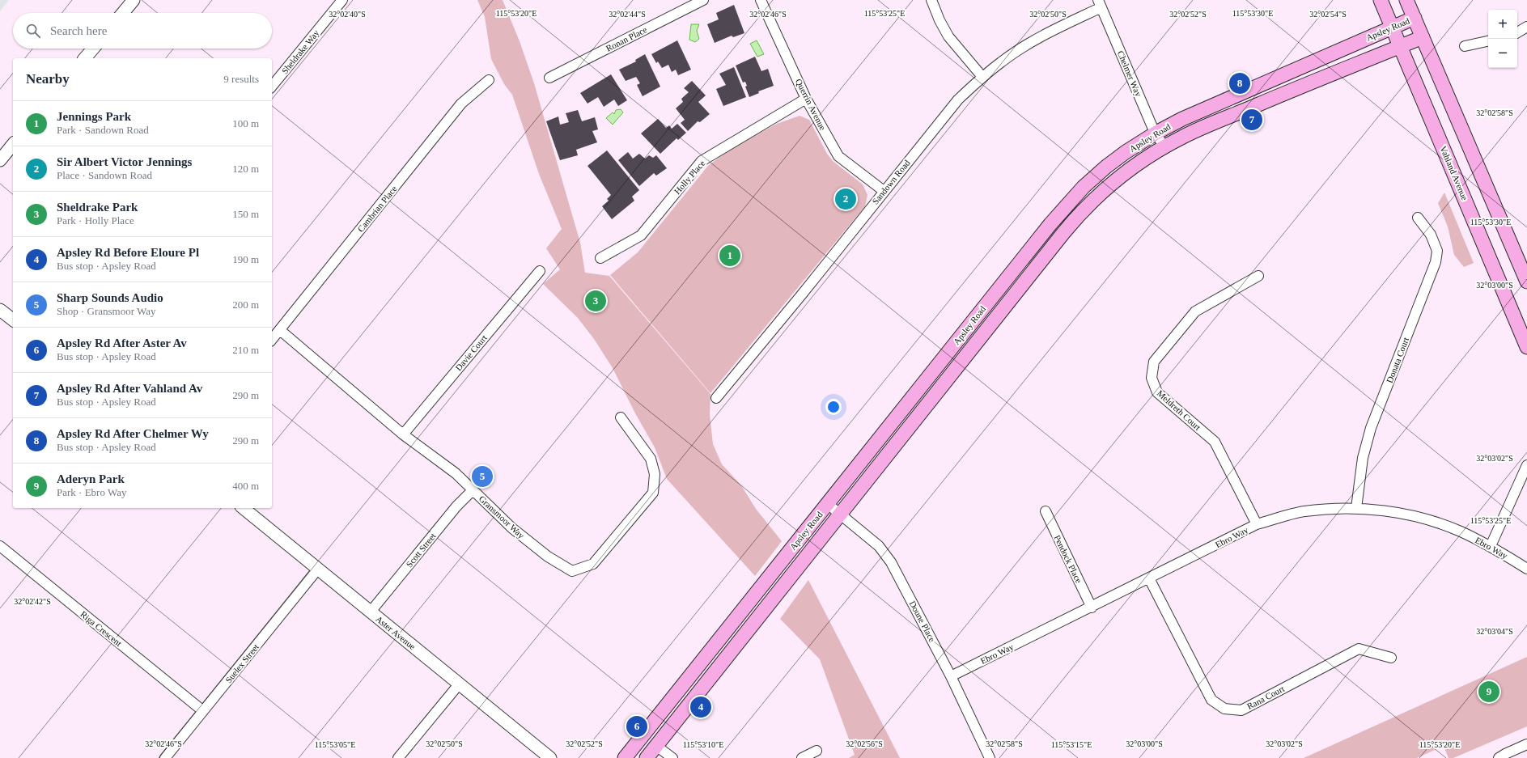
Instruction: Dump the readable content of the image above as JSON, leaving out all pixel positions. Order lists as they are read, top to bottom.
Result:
{
  "streets": {
    "main road": ["Apsley Road", "Vahland Avenue"],
    "street": [
      "Ronan Place",
      "Sheldrake Way",
      "Chelmer Way",
      "Querrin Avenue",
      "Holly Place",
      "Sandown Road",
      "Cambrian Place",
      "Davie Court",
      "Donata Court",
      "Meldreth Court",
      "Gransmoor Way",
      "Ebro Way",
      "Scott Street",
      "Pendock Place",
      "Doune Place",
      "Riga Crescent",
      "Aster Avenue",
      "Suelex Street",
      "Rana Court"
    ]
  },
  "crossings": [
    ["Apsley Road", "Chelmer Way"],
    ["Apsley Road", "Vahland Avenue"],
    ["Apsley Road", "Doune Place"],
    ["Chelmer Way", "Sandown Road"],
    ["Querrin Avenue", "Holly Place"],
    ["Querrin Avenue", "Sandown Road"],
    ["Cambrian Place", "Gransmoor Way"],
    ["Davie Court", "Gransmoor Way"],
    ["Donata Court", "Ebro Way"],
    ["Meldreth Court", "Ebro Way"],
    ["Gransmoor Way", "Scott Street"],
    ["Ebro Way", "Pendock Place"],
    ["Ebro Way", "Doune Place"],
    ["Ebro Way", "Rana Court"],
    ["Scott Street", "Aster Avenue"],
    ["Riga Crescent", "Suelex Street"],
    ["Aster Avenue", "Suelex Street"]
  ],
  "page": {
    "map_buttons": ["+", "−"],
    "search": "Search here",
    "heading": ["Nearby", "9 results"],
    "pins": [
      "8",
      "7",
      "2",
      "1",
      "3",
      "5",
      "9",
      "4",
      "6"
    ],
    "list": [
      {
        "mark": "1",
        "name": "Jennings Park",
        "note": "Park · Sandown Road",
        "value": "100 m"
      },
      {
        "mark": "2",
        "name": "Sir Albert Victor Jennings",
        "note": "Place · Sandown Road",
        "value": "120 m"
      },
      {
        "mark": "3",
        "name": "Sheldrake Park",
        "note": "Park · Holly Place",
        "value": "150 m"
      },
      {
        "mark": "4",
        "name": "Apsley Rd Before Eloure Pl",
        "note": "Bus stop · Apsley Road",
        "value": "190 m"
      },
      {
        "mark": "5",
        "name": "Sharp Sounds Audio",
        "note": "Shop · Gransmoor Way",
        "value": "200 m"
      },
      {
        "mark": "6",
        "name": "Apsley Rd After Aster Av",
        "note": "Bus stop · Apsley Road",
        "value": "210 m"
      },
      {
        "mark": "7",
        "name": "Apsley Rd After Vahland Av",
        "note": "Bus stop · Apsley Road",
        "value": "290 m"
      },
      {
        "mark": "8",
        "name": "Apsley Rd After Chelmer Wy",
        "note": "Bus stop · Apsley Road",
        "value": "290 m"
      },
      {
        "mark": "9",
        "name": "Aderyn Park",
        "note": "Park · Ebro Way",
        "value": "400 m"
      }
    ]
  },
  "coordinates": [
    "115°53'25\"E",
    "115°53'20\"E",
    "115°53'30\"E",
    "32°02'40\"S",
    "32°02'44\"S",
    "32°02'46\"S",
    "32°02'50\"S",
    "32°02'52\"S",
    "32°02'54\"S",
    "32°02'58\"S",
    "32°03'00\"S",
    "32°03'02\"S",
    "32°02'42\"S",
    "32°03'04\"S",
    "32°02'56\"S",
    "115°53'05\"E",
    "115°53'10\"E",
    "115°53'15\"E"
  ]
}
